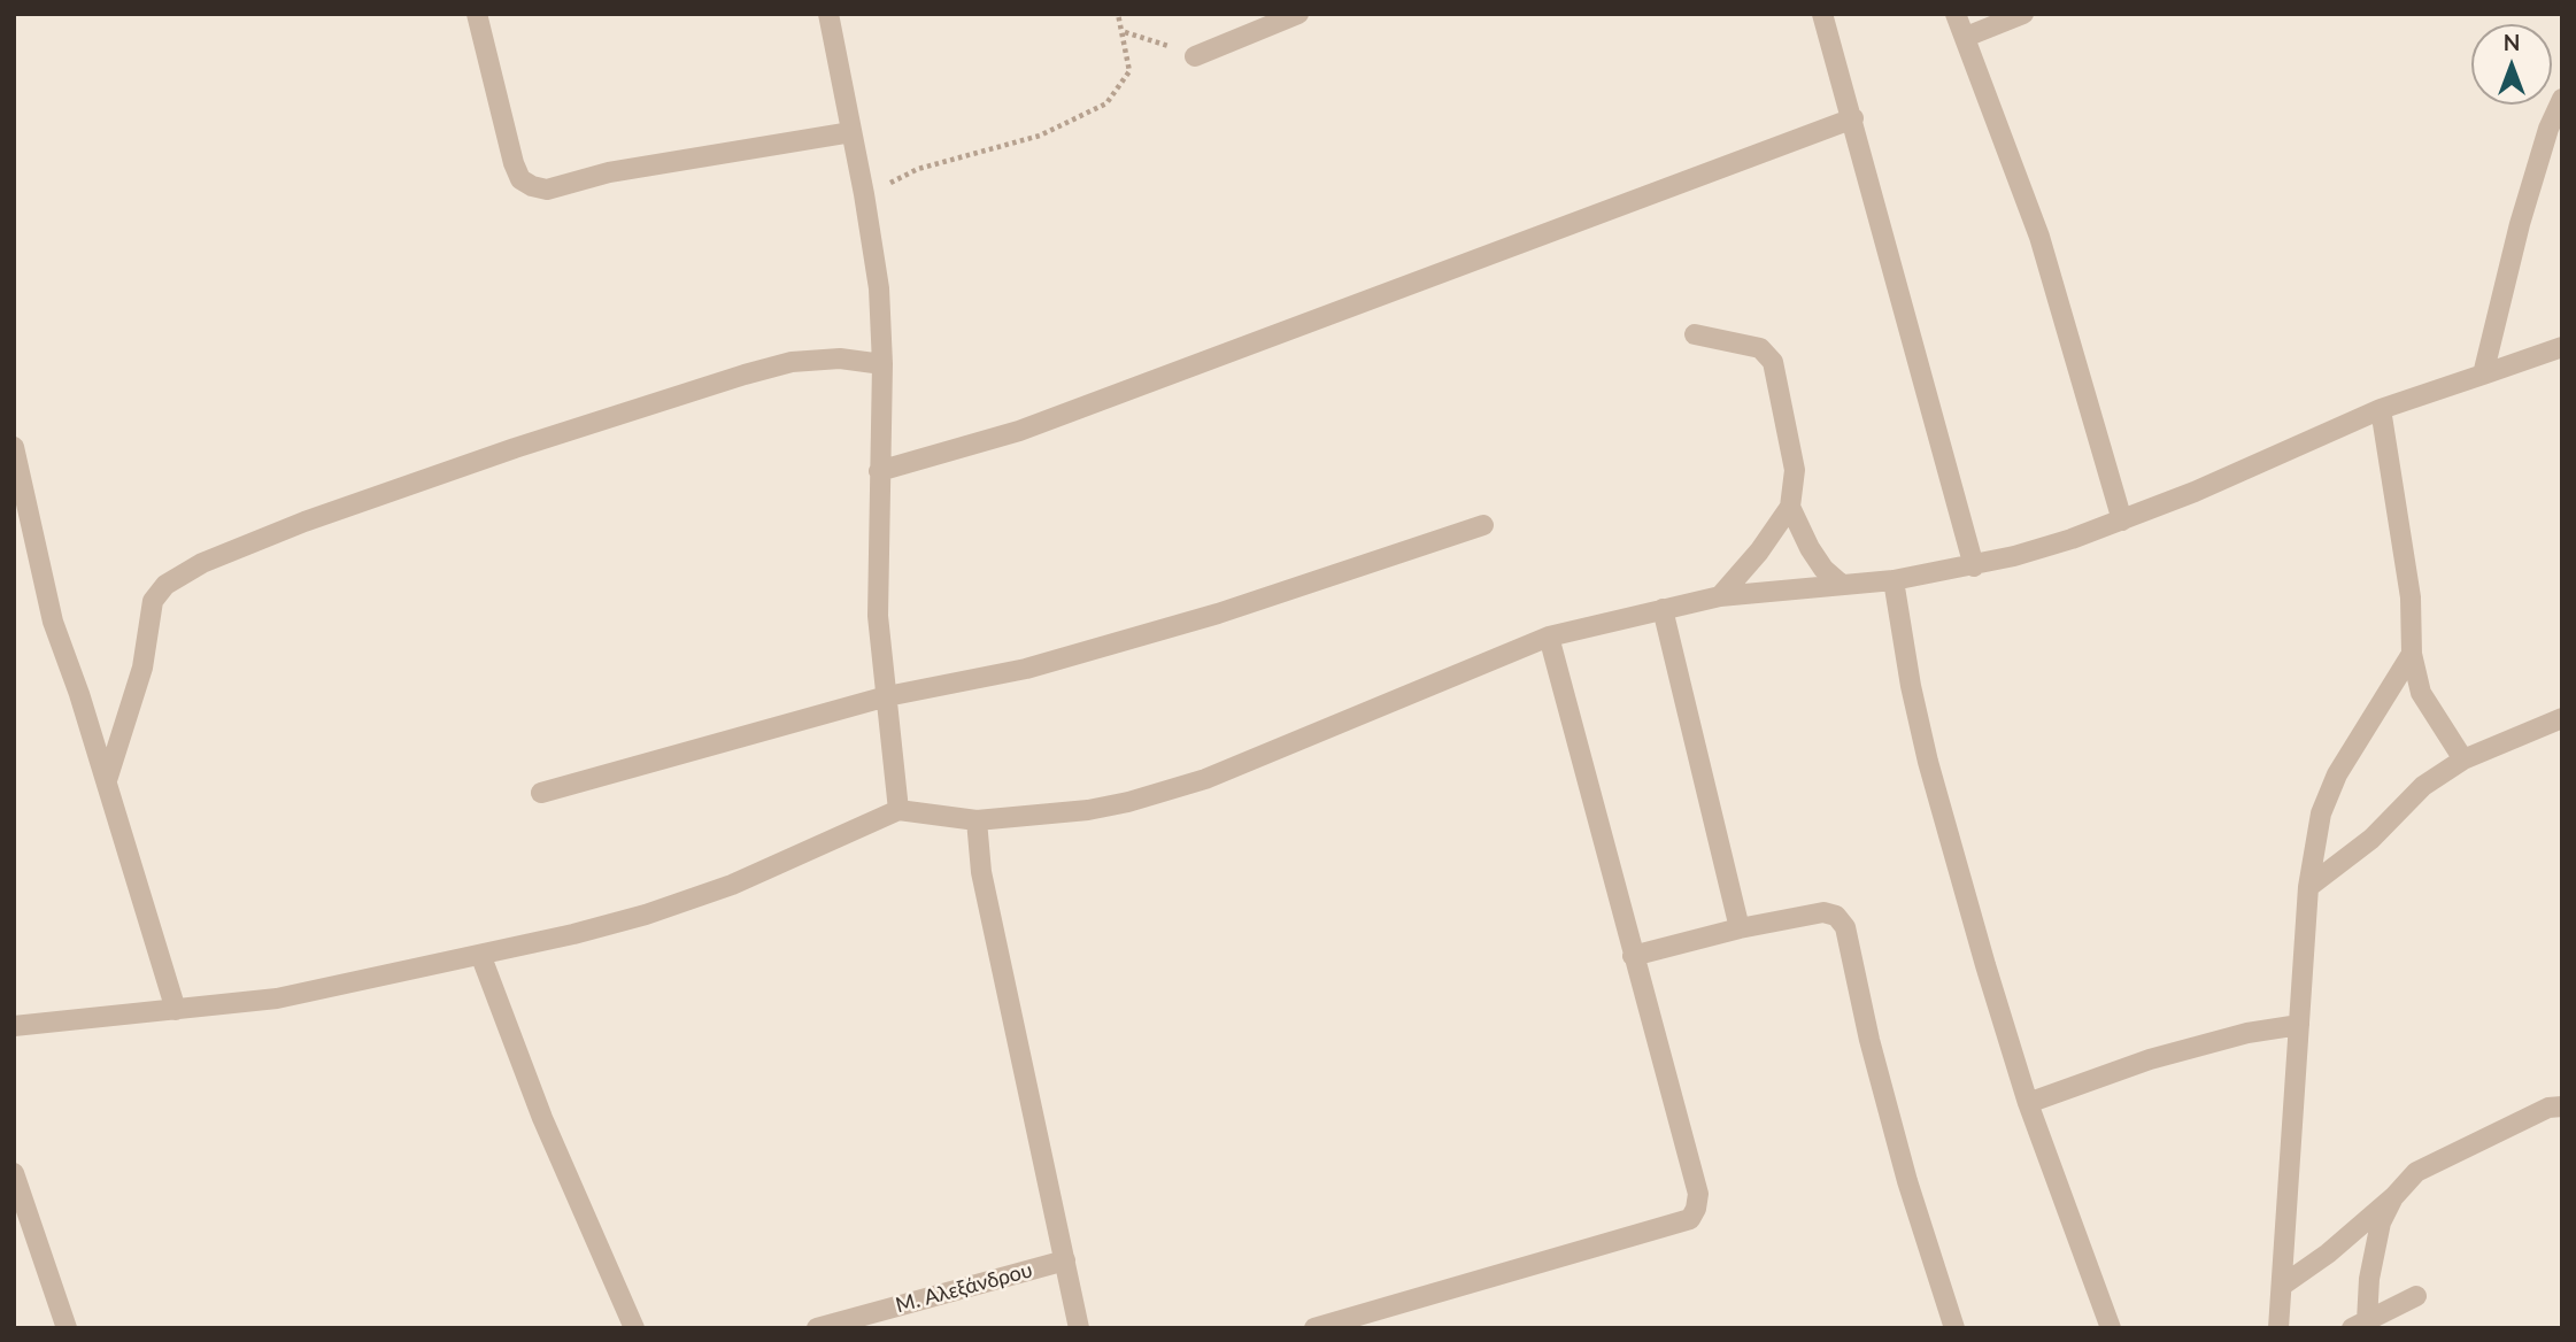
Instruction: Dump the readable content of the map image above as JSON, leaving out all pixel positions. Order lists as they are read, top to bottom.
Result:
{
  "streets": {
    "street": ["Μ. Αλεξάνδρου"]
  },
  "north": "top"
}
